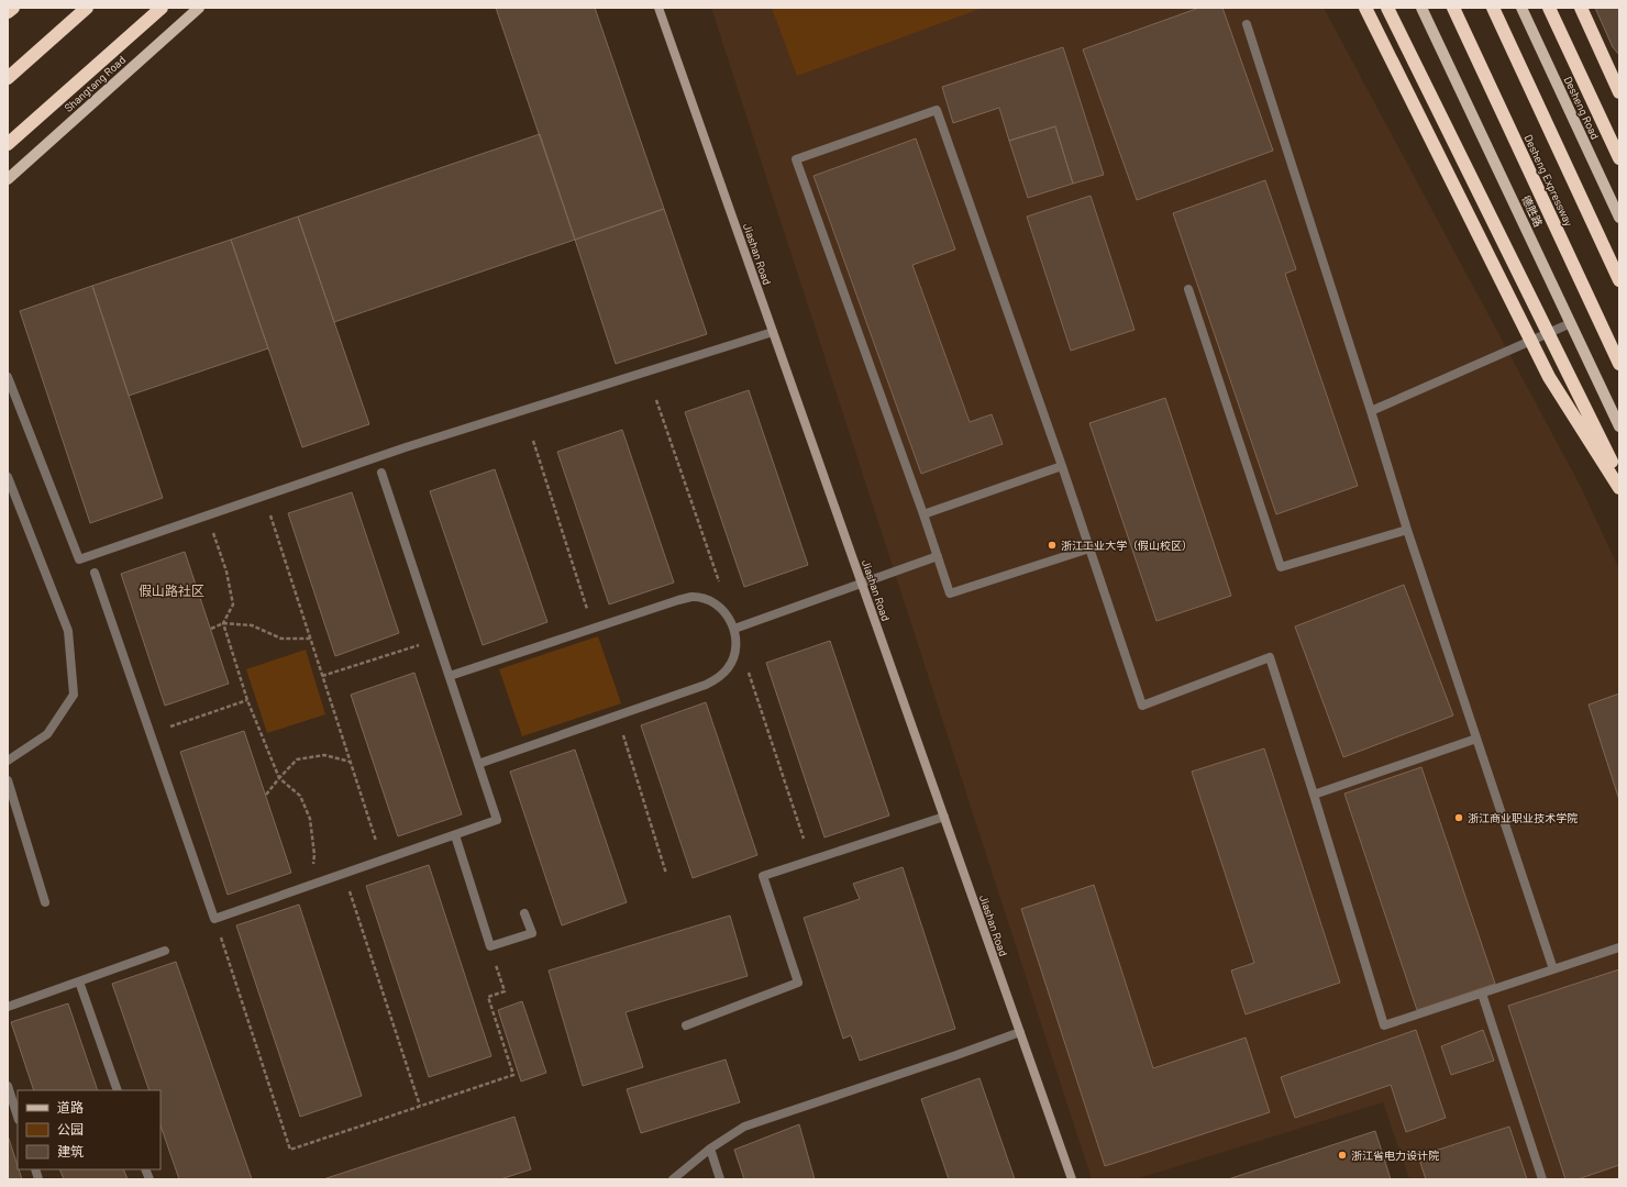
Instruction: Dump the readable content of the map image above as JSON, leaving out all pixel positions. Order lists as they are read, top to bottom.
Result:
{
  "streets": {
    "highway": ["Desheng Expressway"],
    "main road": ["Shangtang Road", "Desheng Road", "德胜路"],
    "street": ["Jiashan Road"]
  },
  "districts": ["假山路社区"],
  "places": ["浙江工业大学（假山校区）", "浙江商业职业技术学院", "浙江省电力设计院"],
  "legend": ["道路", "公园", "建筑"]
}
